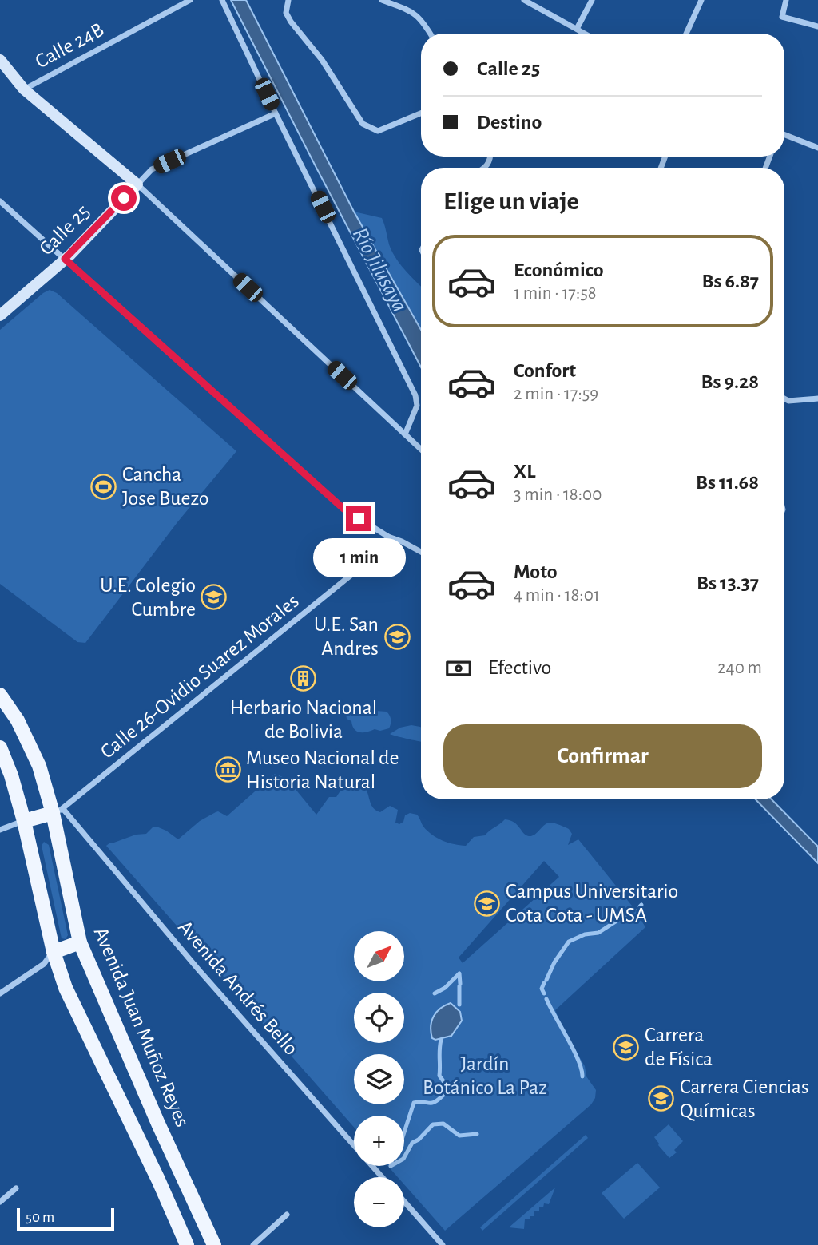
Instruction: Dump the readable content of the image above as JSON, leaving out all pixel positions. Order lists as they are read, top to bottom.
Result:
{
  "streets": {
    "main road": ["Avenida Juan Muñoz Reyes"],
    "street": [
      "Calle 24B",
      "Calle 25",
      "Calle 26-Ovidio Suarez Morales",
      "Avenida Andrés Bello"
    ]
  },
  "crossings": [
    ["Calle 26-Ovidio Suarez Morales", "Avenida Andrés Bello"],
    ["Calle 26-Ovidio Suarez Morales", "Avenida Juan Muñoz Reyes"],
    ["Avenida Andrés Bello", "Avenida Juan Muñoz Reyes"]
  ],
  "water": ["Río Jilusaya"],
  "parks": ["Jardín Botánico La Paz"],
  "places": {
    "sports": ["Cancha Jose Buezo"],
    "school or university": [
      "U.E. Colegio Cumbre",
      "U.E. San Andres",
      "Campus Universitario Cota Cota - UMSA",
      "Carrera de Física",
      "Carrera Ciencias Químicas"
    ],
    "building": ["Herbario Nacional de Bolivia"],
    "museum": ["Museo Nacional de Historia Natural"]
  },
  "scale_bar": "50 m",
  "north": "top right",
  "page": {
    "banner": ["Calle 25", "Destino"],
    "heading": "Elige un viaje",
    "list": [
      {
        "name": "Económico",
        "note": "1 min · 17:58",
        "value": "Bs 6.87"
      },
      {
        "name": "Confort",
        "note": "2 min · 17:59",
        "value": "Bs 9.28"
      },
      {
        "name": "XL",
        "note": "3 min · 18:00",
        "value": "Bs 11.68"
      },
      {
        "name": "Moto",
        "note": "4 min · 18:01",
        "value": "Bs 13.37"
      }
    ],
    "bubble": "1 min",
    "pay": ["Efectivo", "240 m"],
    "buttons": "Confirmar",
    "map_buttons": ["+", "−"],
    "scale": "50 m"
  }
}
